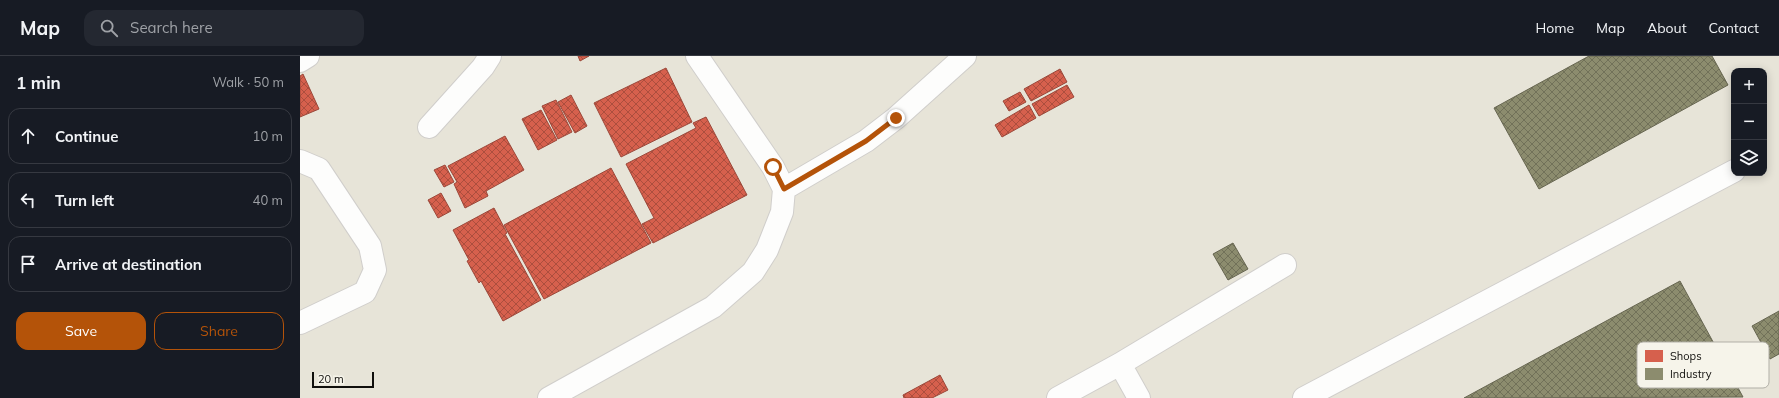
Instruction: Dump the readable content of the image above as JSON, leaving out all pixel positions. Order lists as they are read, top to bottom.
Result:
{
  "legend": ["Shops", "Industry"],
  "scale_bar": "20 m",
  "page": {
    "header": "Map",
    "search": "Search here",
    "nav": [
      "Home",
      "Map",
      "About",
      "Contact"
    ],
    "heading": ["1 min", "Walk · 50 m"],
    "map_buttons": ["+", "−"],
    "list": [
      ["Continue", "10 m"],
      ["Turn left", "40 m"],
      "Arrive at destination"
    ],
    "buttons": ["Save", "Share"],
    "scale": "20 m"
  }
}
